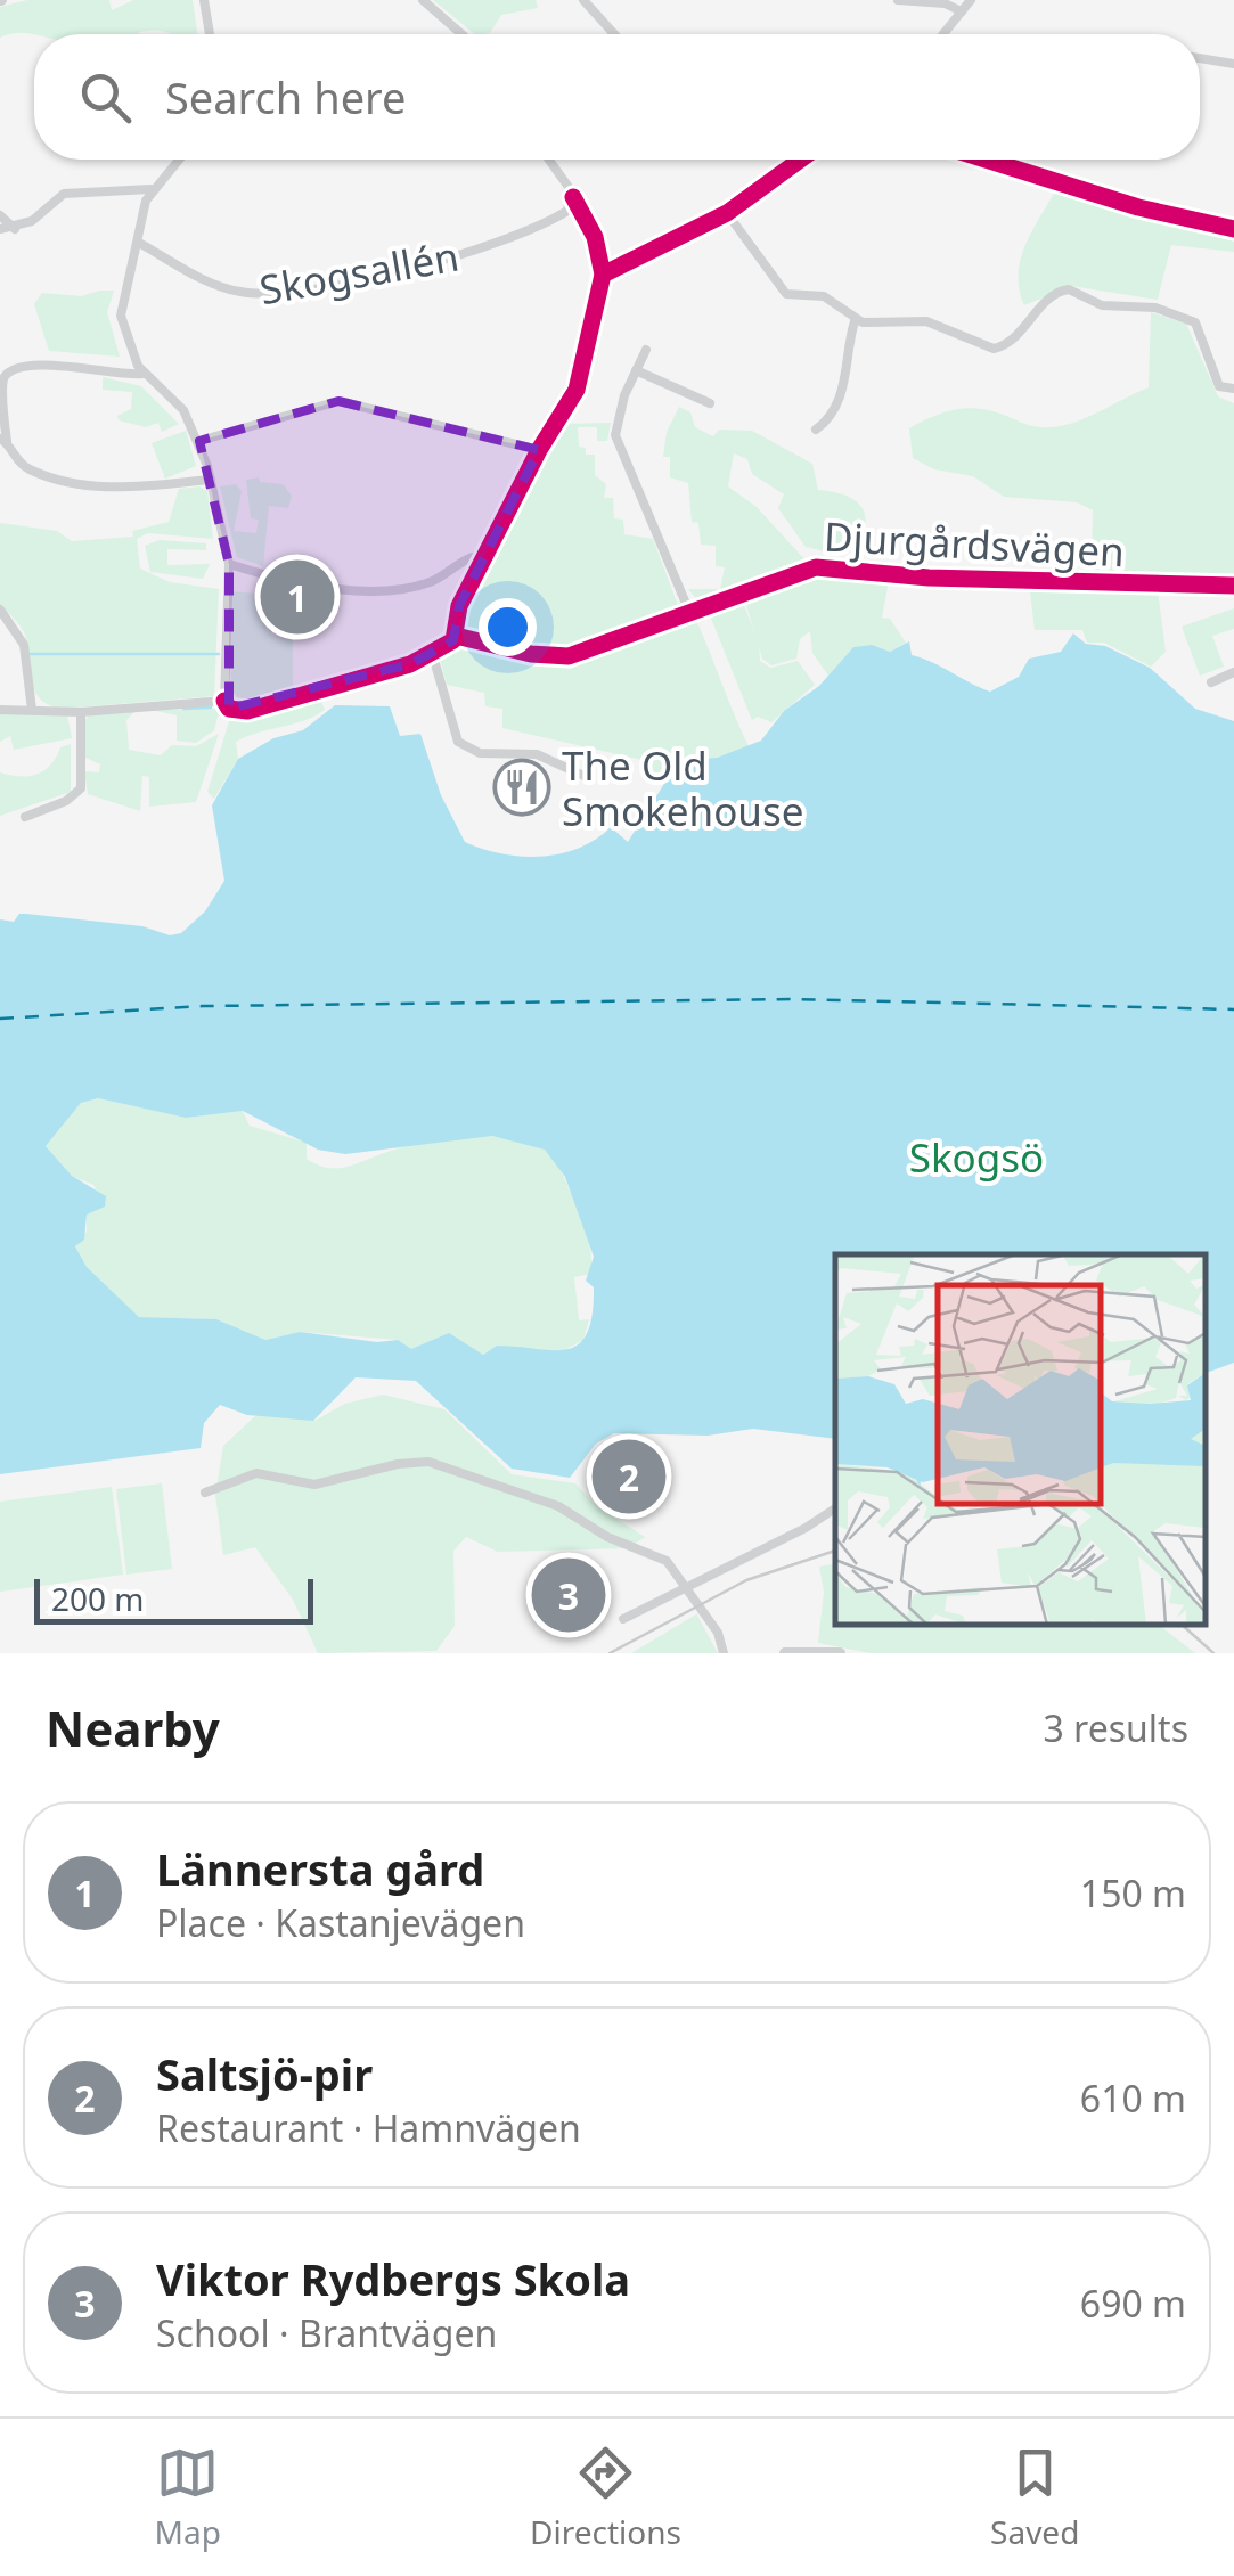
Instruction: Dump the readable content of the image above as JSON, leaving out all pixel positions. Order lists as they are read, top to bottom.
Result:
{
  "streets": {
    "street": ["Skogsallén", "Djurgårdsvägen"]
  },
  "parks": ["Skogsö"],
  "places": {
    "restaurant": ["The Old Smokehouse"]
  },
  "scale_bar": "200 m",
  "page": {
    "search": "Search here",
    "pins": ["1", "2", "3"],
    "scale": "200 m",
    "heading": ["Nearby", "3 results"],
    "list": [
      {
        "mark": "1",
        "name": "Lännersta gård",
        "note": "Place · Kastanjevägen",
        "value": "150 m"
      },
      {
        "mark": "2",
        "name": "Saltsjö-pir",
        "note": "Restaurant · Hamnvägen",
        "value": "610 m"
      },
      {
        "mark": "3",
        "name": "Viktor Rydbergs Skola",
        "note": "School · Brantvägen",
        "value": "690 m"
      }
    ],
    "nav": ["Map", "Directions", "Saved"]
  }
}
